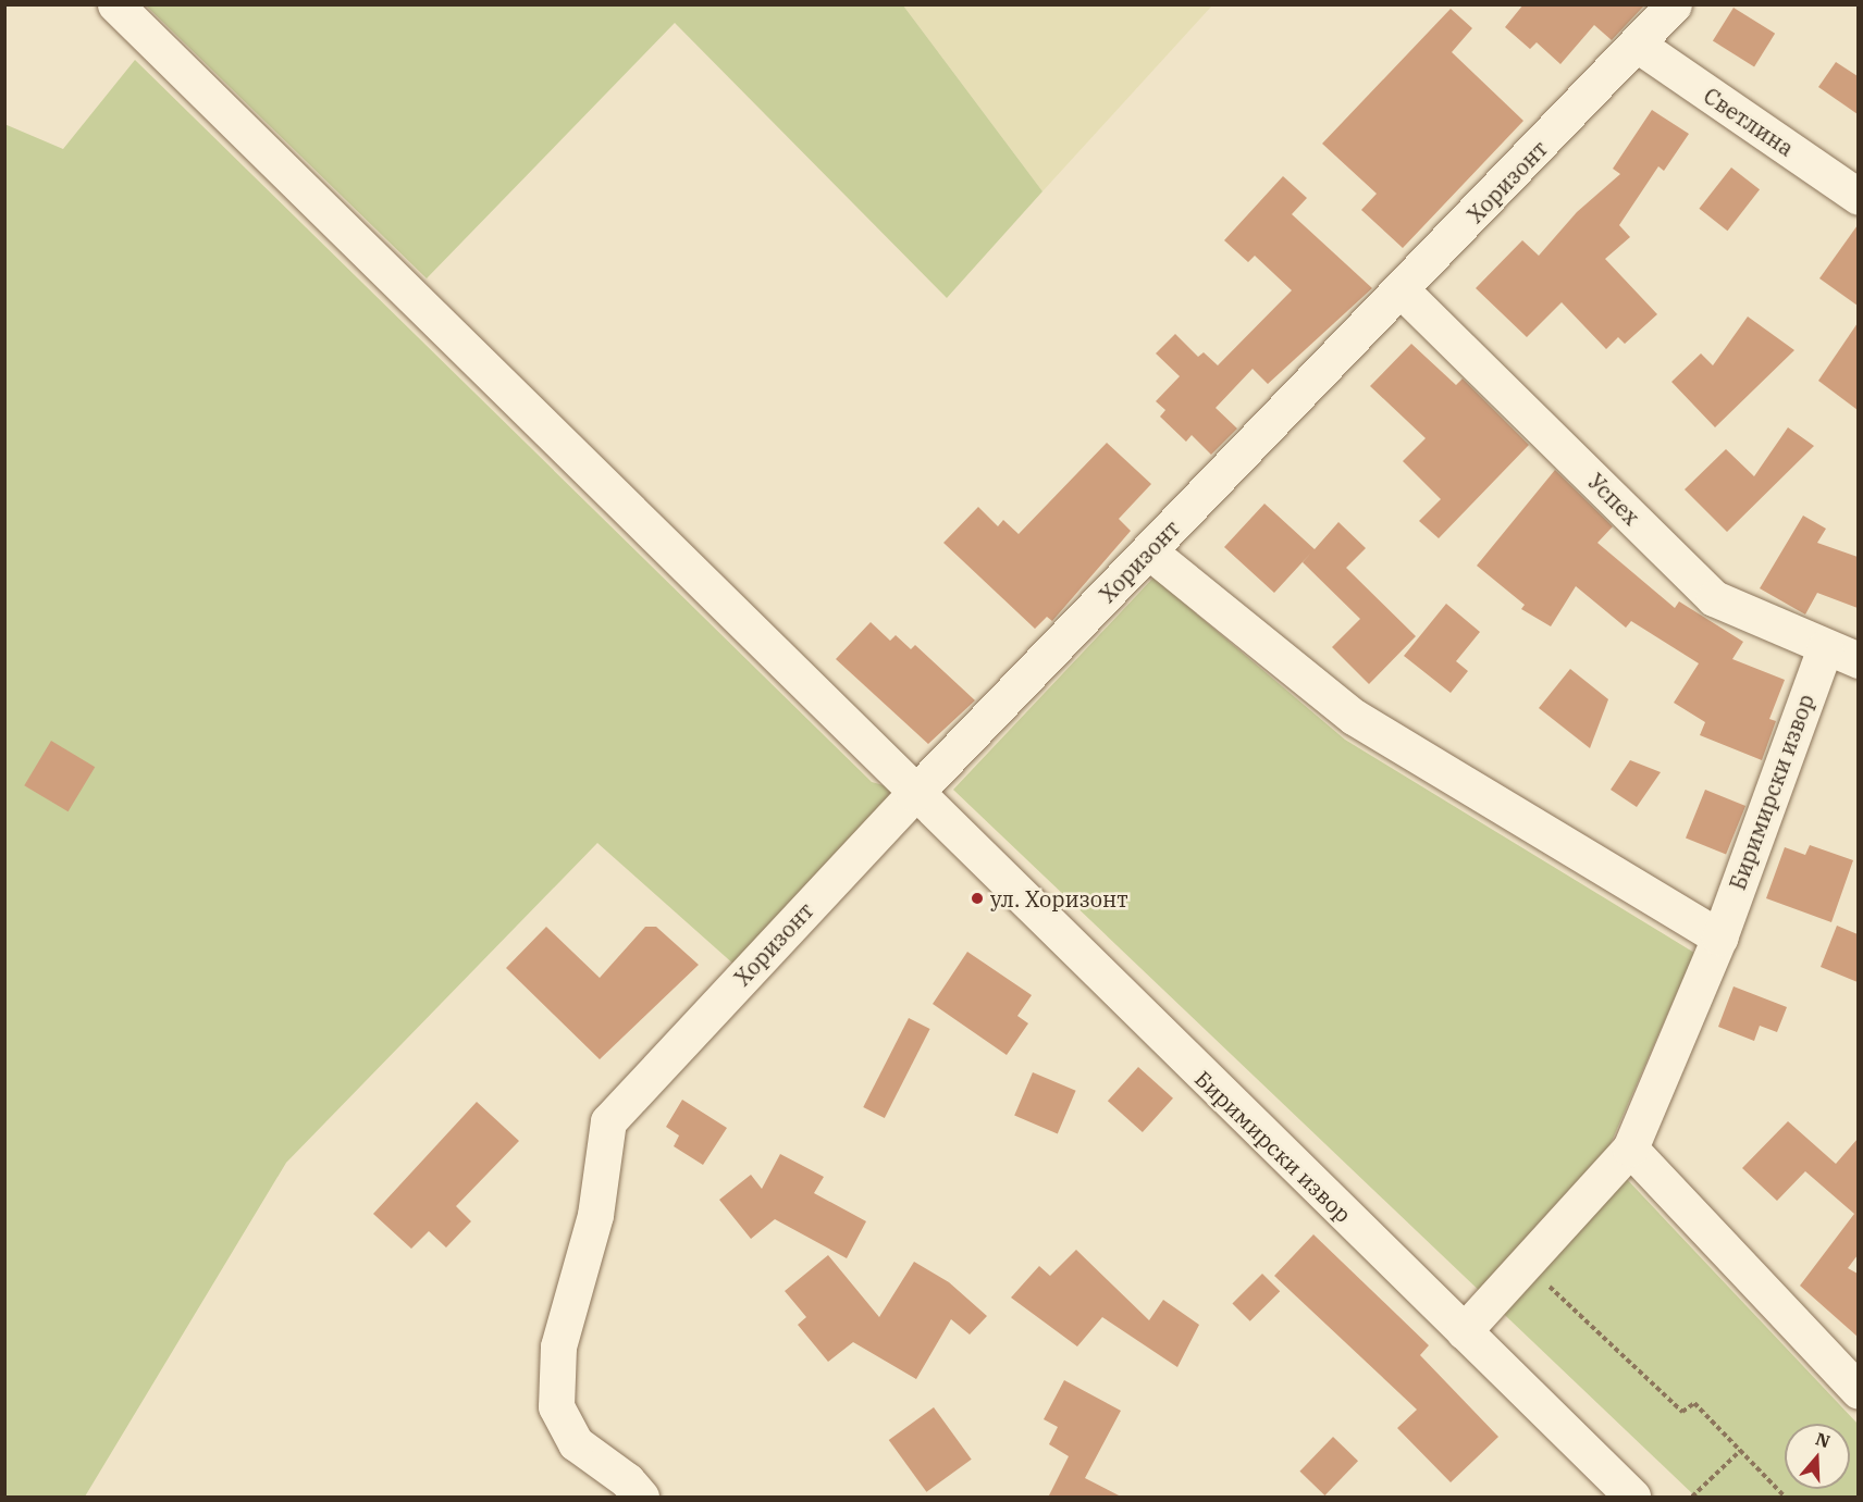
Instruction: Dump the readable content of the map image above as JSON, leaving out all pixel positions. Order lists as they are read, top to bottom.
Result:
{
  "streets": {
    "street": [
      "Светлина",
      "Хоризонт",
      "Успех",
      "Биримирски извор"
    ]
  },
  "crossings": [
    ["Светлина", "Хоризонт"],
    ["Хоризонт", "Успех"],
    ["Хоризонт", "Биримирски извор"],
    ["Успех", "Биримирски извор"]
  ],
  "places": ["ул. Хоризонт"],
  "north": "top"
}
